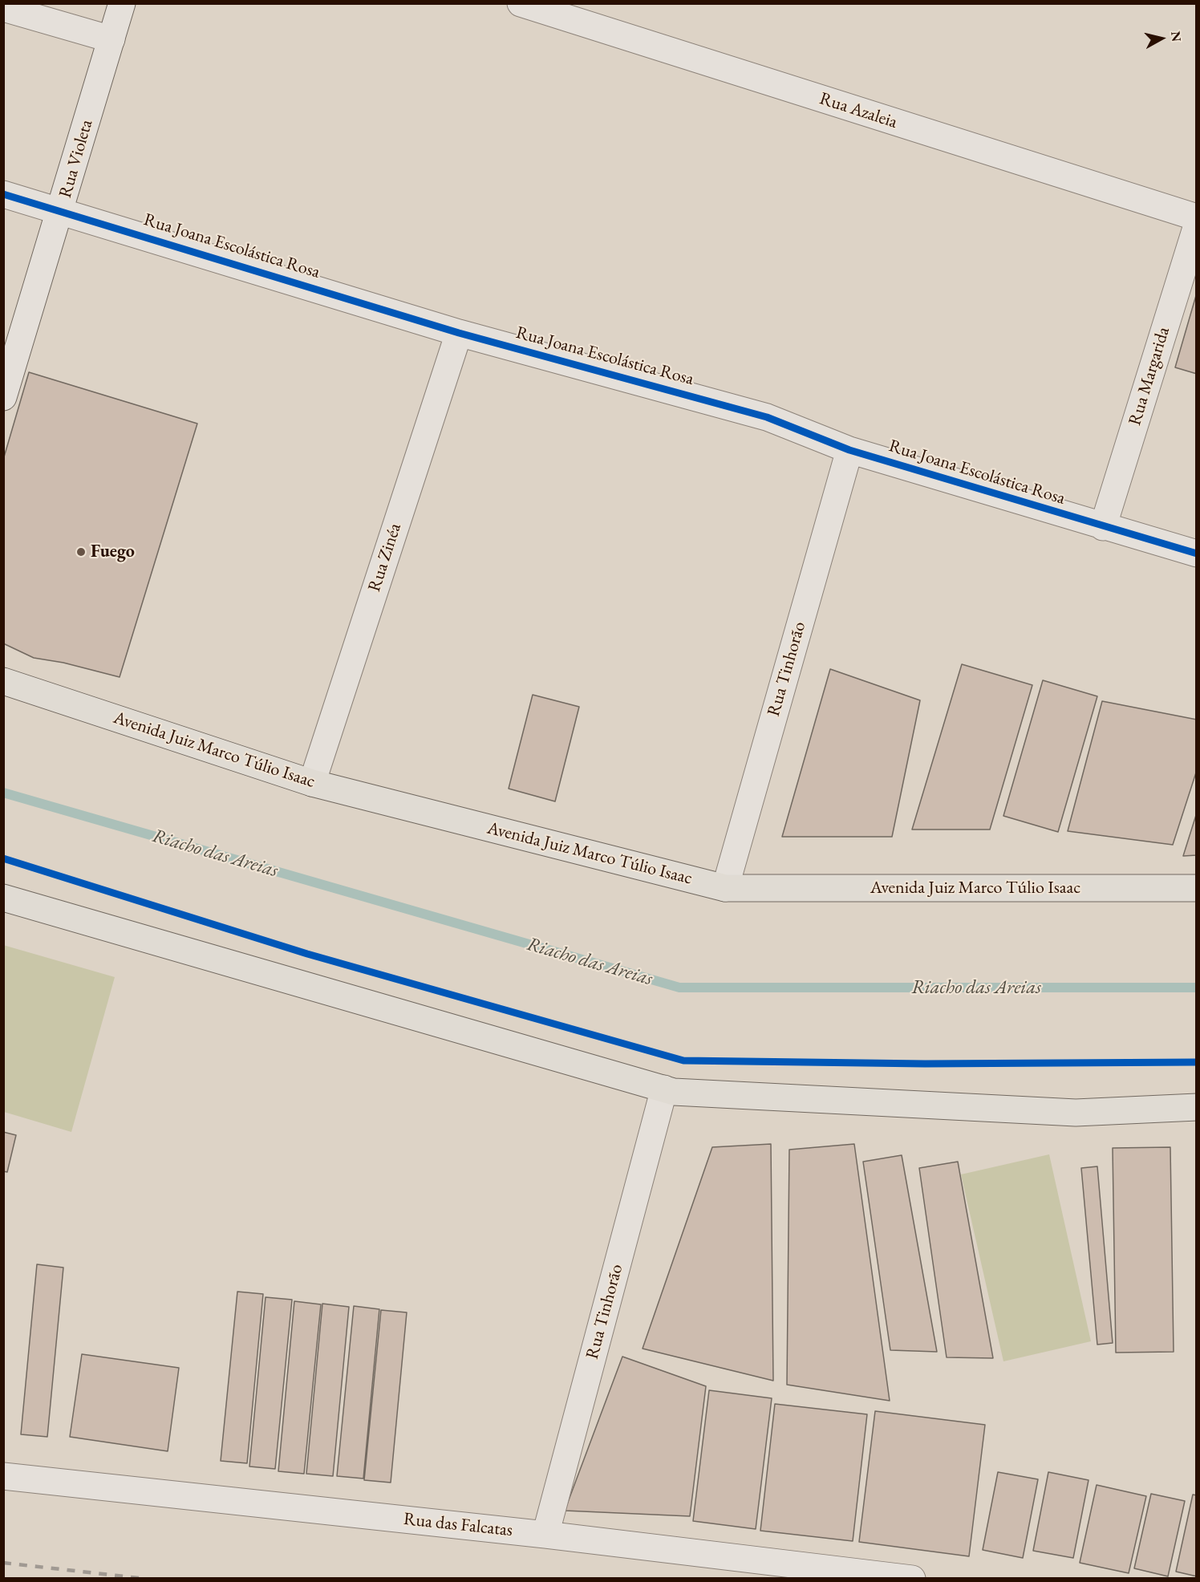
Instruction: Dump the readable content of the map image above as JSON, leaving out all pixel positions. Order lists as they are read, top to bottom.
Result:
{
  "streets": {
    "main road": ["Avenida Juiz Marco Túlio Isaac"],
    "street": [
      "Rua Azaleia",
      "Rua Violeta",
      "Rua Joana Escolástica Rosa",
      "Rua Margarida",
      "Rua Zinéa",
      "Rua Tinhorão",
      "Rua das Falcatas"
    ]
  },
  "crossings": [
    ["Rua Violeta", "Rua Joana Escolástica Rosa"],
    ["Rua Joana Escolástica Rosa", "Rua Margarida"],
    ["Rua Joana Escolástica Rosa", "Rua Zinéa"],
    ["Rua Joana Escolástica Rosa", "Rua Tinhorão"],
    ["Rua Zinéa", "Avenida Juiz Marco Túlio Isaac"],
    ["Rua Tinhorão", "Avenida Juiz Marco Túlio Isaac"],
    ["Rua Tinhorão", "Rua das Falcatas"]
  ],
  "water": ["Riacho das Areias"],
  "places": ["Fuego"],
  "north": "right"
}
